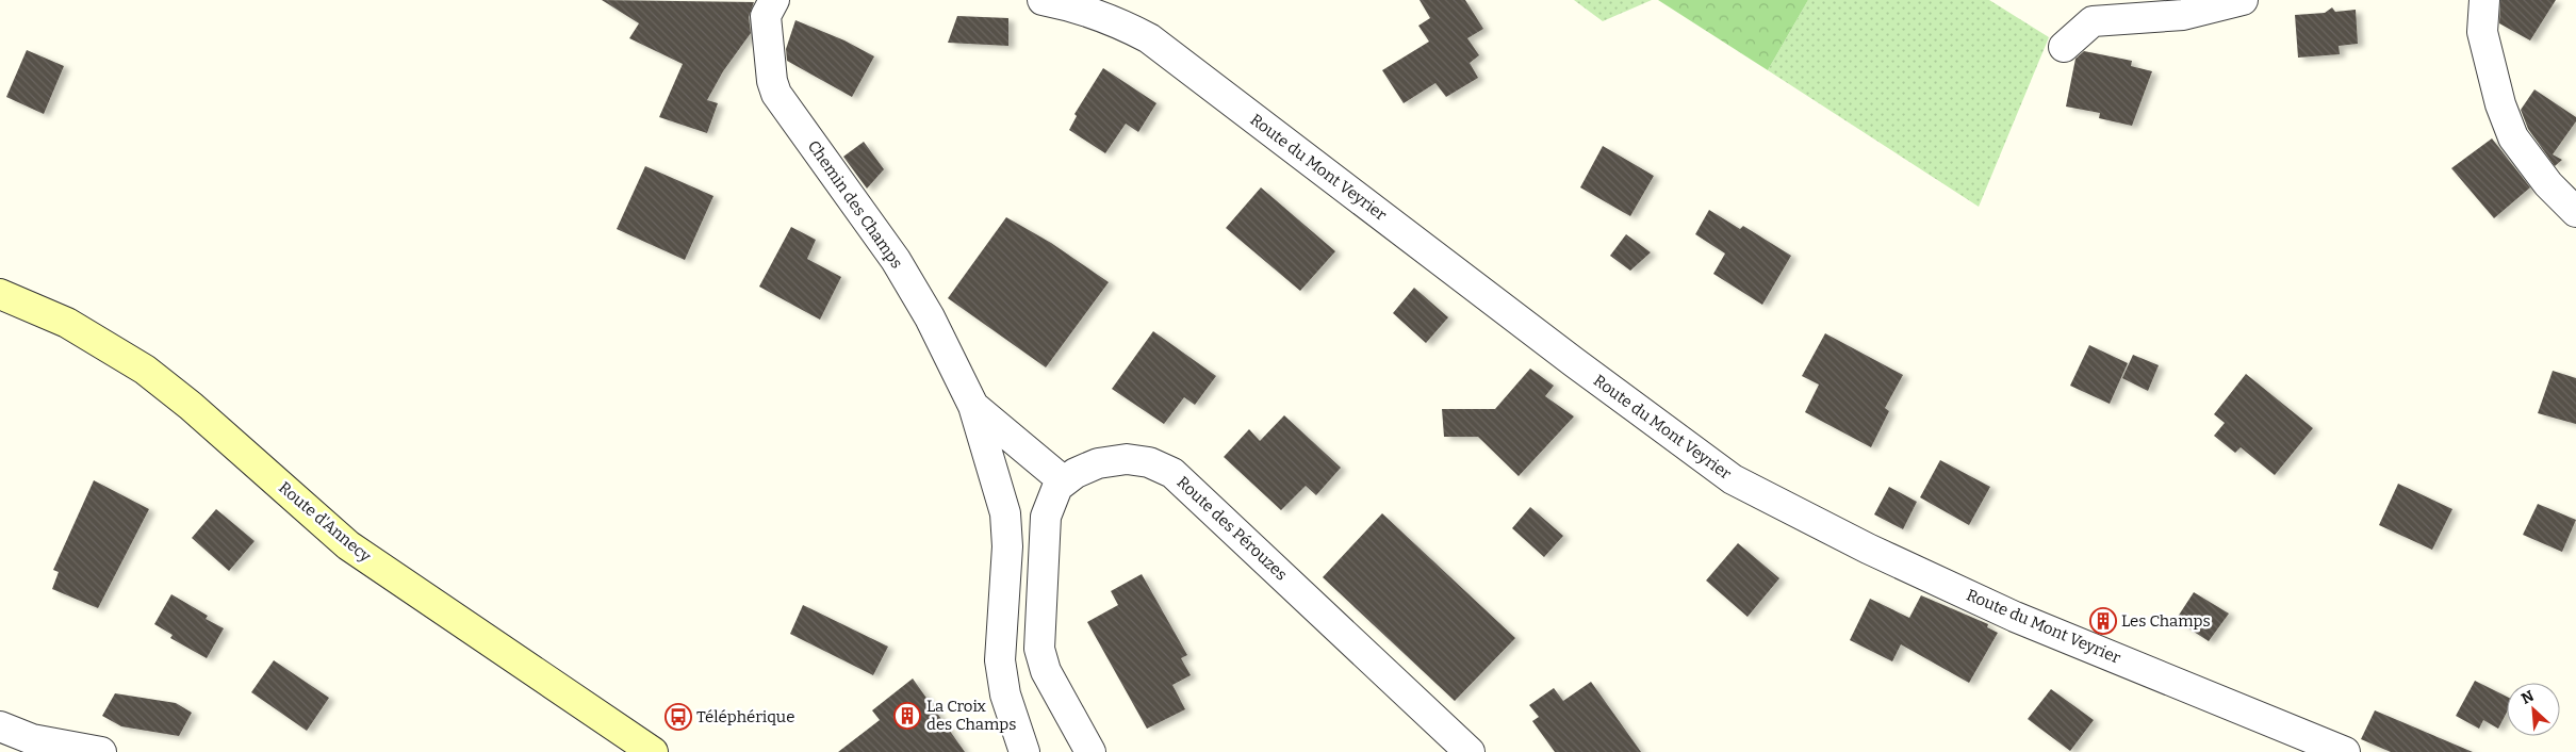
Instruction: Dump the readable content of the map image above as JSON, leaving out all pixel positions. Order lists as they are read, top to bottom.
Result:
{
  "streets": {
    "main road": ["Route d'Annecy"],
    "street": ["Route du Mont Veyrier", "Chemin des Champs", "Route des Pérouzes"]
  },
  "crossings": [
    ["Chemin des Champs", "Route des Pérouzes"]
  ],
  "places": {
    "building": ["Les Champs", "La Croix des Champs"],
    "bus stop": ["Téléphérique"]
  },
  "north": "top left"
}
